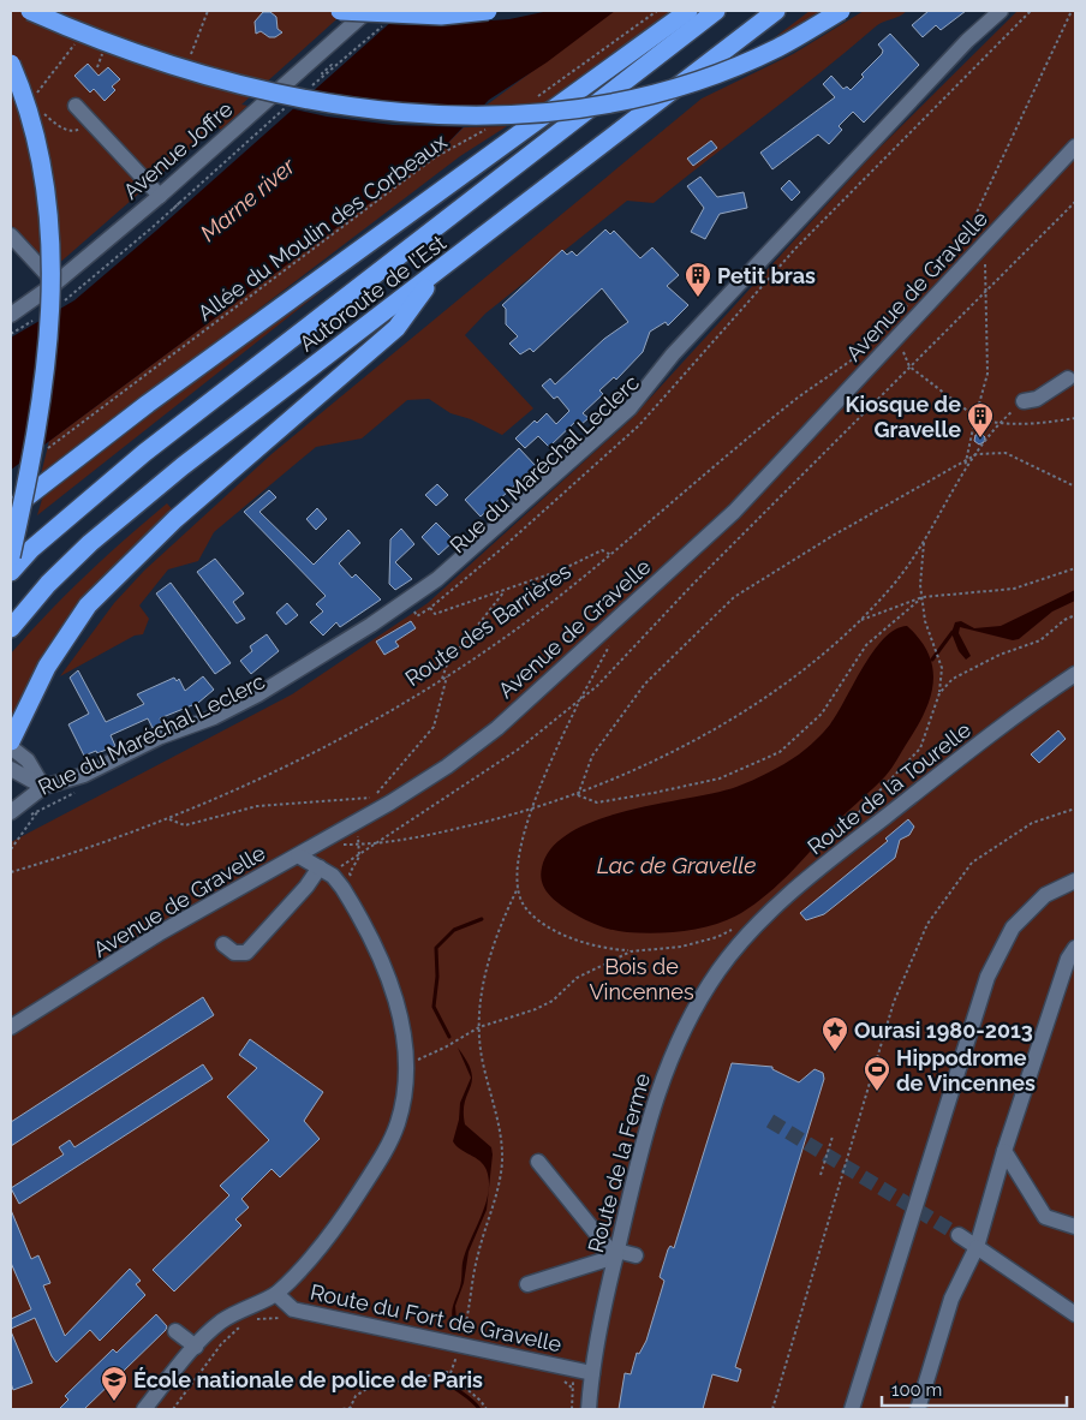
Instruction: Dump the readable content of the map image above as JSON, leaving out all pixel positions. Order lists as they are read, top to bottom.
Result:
{
  "streets": {
    "highway": ["Autoroute de l’Est"],
    "street": [
      "Avenue Joffre",
      "Avenue de Gravelle",
      "Rue du Maréchal Leclerc",
      "Route de la Tourelle",
      "Route de la Ferme",
      "Route du Fort de Gravelle"
    ],
    "path": ["Allée du Moulin des Corbeaux", "Route des Barrières"]
  },
  "crossings": [
    ["Route de la Tourelle", "Route de la Ferme"],
    ["Route de la Ferme", "Route du Fort de Gravelle"]
  ],
  "water": ["Marne river", "Lac de Gravelle"],
  "parks": ["Bois de Vincennes"],
  "places": {
    "building": ["Petit bras", "Kiosque de Gravelle"],
    "place": ["Ourasi 1980-2013"],
    "sports": ["Hippodrome de Vincennes"],
    "school or university": ["École nationale de police de Paris"]
  },
  "scale_bar": "100 m"
}
